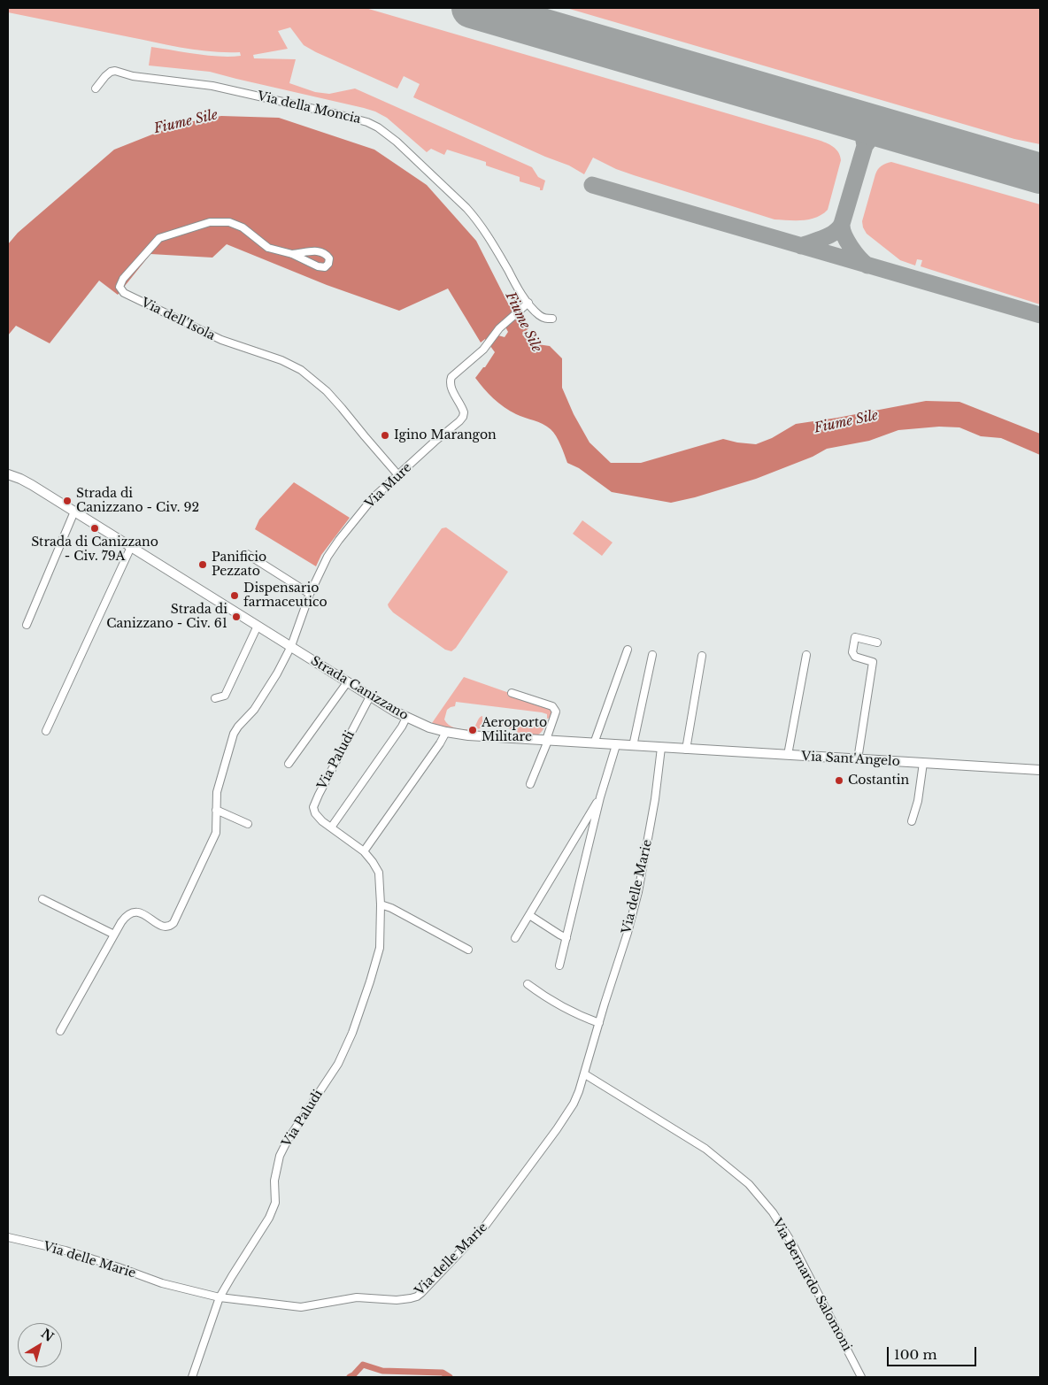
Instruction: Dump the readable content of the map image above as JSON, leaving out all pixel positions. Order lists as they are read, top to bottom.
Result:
{
  "streets": {
    "street": [
      "Via della Moncia",
      "Via dell'Isola",
      "Via Mure",
      "Strada Canizzano",
      "Via Sant'Angelo",
      "Via Paludi",
      "Via delle Marie",
      "Via Bernardo Salomoni"
    ]
  },
  "crossings": [
    ["Via della Moncia", "Via Mure"],
    ["Via dell'Isola", "Via Mure"],
    ["Via Mure", "Strada Canizzano"],
    ["Strada Canizzano", "Via Sant'Angelo"],
    ["Strada Canizzano", "Via Paludi"],
    ["Strada Canizzano", "Via delle Marie"],
    ["Via Sant'Angelo", "Via delle Marie"],
    ["Via Paludi", "Via delle Marie"],
    ["Via delle Marie", "Via Bernardo Salomoni"]
  ],
  "water": ["Fiume Sile"],
  "places": [
    "Igino Marangon",
    "Strada di Canizzano - Civ. 92",
    "Strada di Canizzano - Civ. 79A",
    "Panificio Pezzato",
    "Dispensario farmaceutico",
    "Strada di Canizzano - Civ. 61",
    "Aeroporto Militare",
    "Costantin"
  ],
  "scale_bar": "100 m",
  "north": "top right"
}
